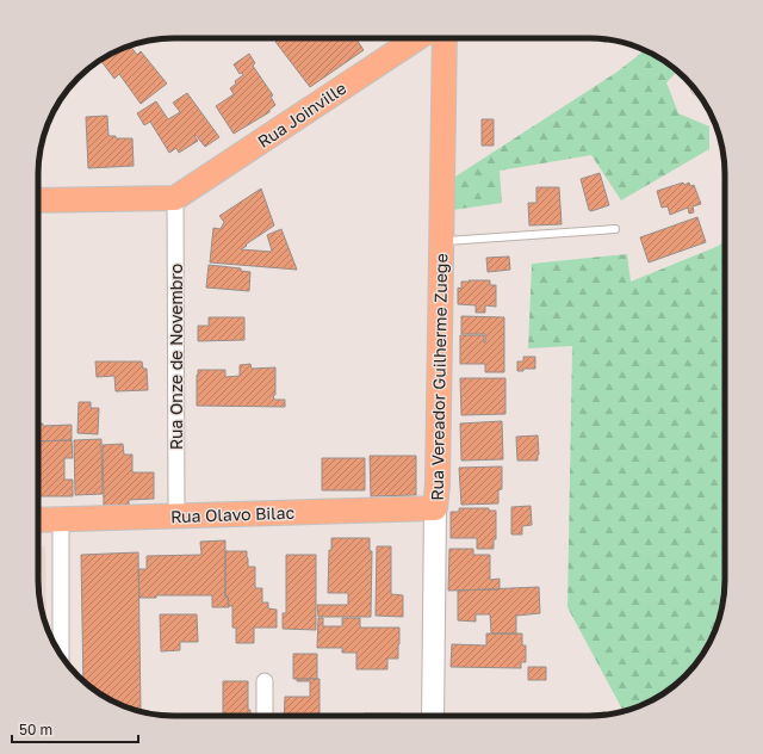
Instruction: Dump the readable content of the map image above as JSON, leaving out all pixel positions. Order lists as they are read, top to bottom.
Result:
{
  "streets": {
    "main road": ["Rua Joinville", "Rua Vereador Guilherme Zuege", "Rua Olavo Bilac"],
    "street": ["Rua Onze de Novembro"]
  },
  "crossings": [
    ["Rua Joinville", "Rua Onze de Novembro"],
    ["Rua Onze de Novembro", "Rua Olavo Bilac"],
    ["Rua Vereador Guilherme Zuege", "Rua Olavo Bilac"]
  ],
  "scale_bar": "50 m"
}
